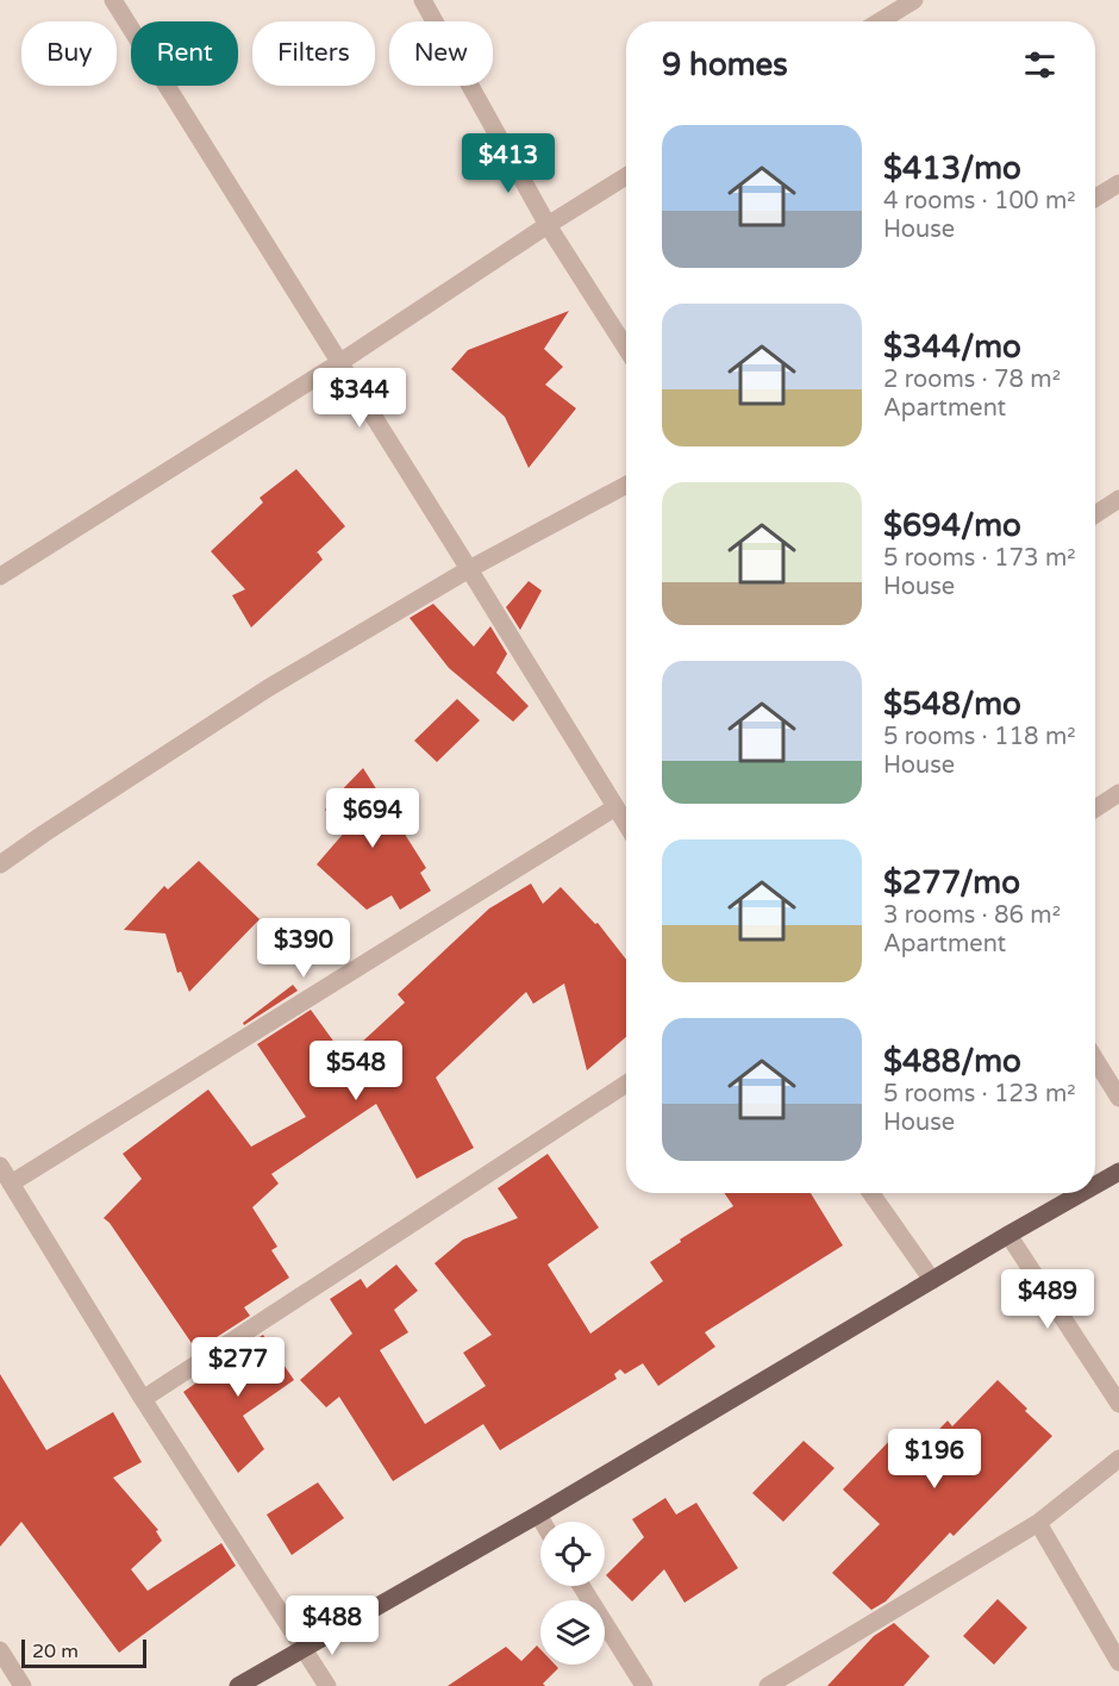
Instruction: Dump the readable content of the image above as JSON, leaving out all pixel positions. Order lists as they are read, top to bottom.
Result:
{
  "scale_bar": "20 m",
  "page": {
    "chip": [
      "Buy",
      "Rent",
      "Filters",
      "New"
    ],
    "heading": "9 homes",
    "list": [
      {
        "name": "$413/mo",
        "note": "4 rooms · 100 m² · House"
      },
      {
        "name": "$344/mo",
        "note": "2 rooms · 78 m² · Apartment"
      },
      {
        "name": "$694/mo",
        "note": "5 rooms · 173 m² · House"
      },
      {
        "name": "$548/mo",
        "note": "5 rooms · 118 m² · House"
      },
      {
        "name": "$277/mo",
        "note": "3 rooms · 86 m² · Apartment"
      },
      {
        "name": "$488/mo",
        "note": "5 rooms · 123 m² · House"
      }
    ],
    "price": [
      "$413",
      "$344",
      "$694",
      "$390",
      "$548",
      "$489",
      "$277",
      "$196",
      "$488"
    ],
    "scale": "20 m"
  }
}
